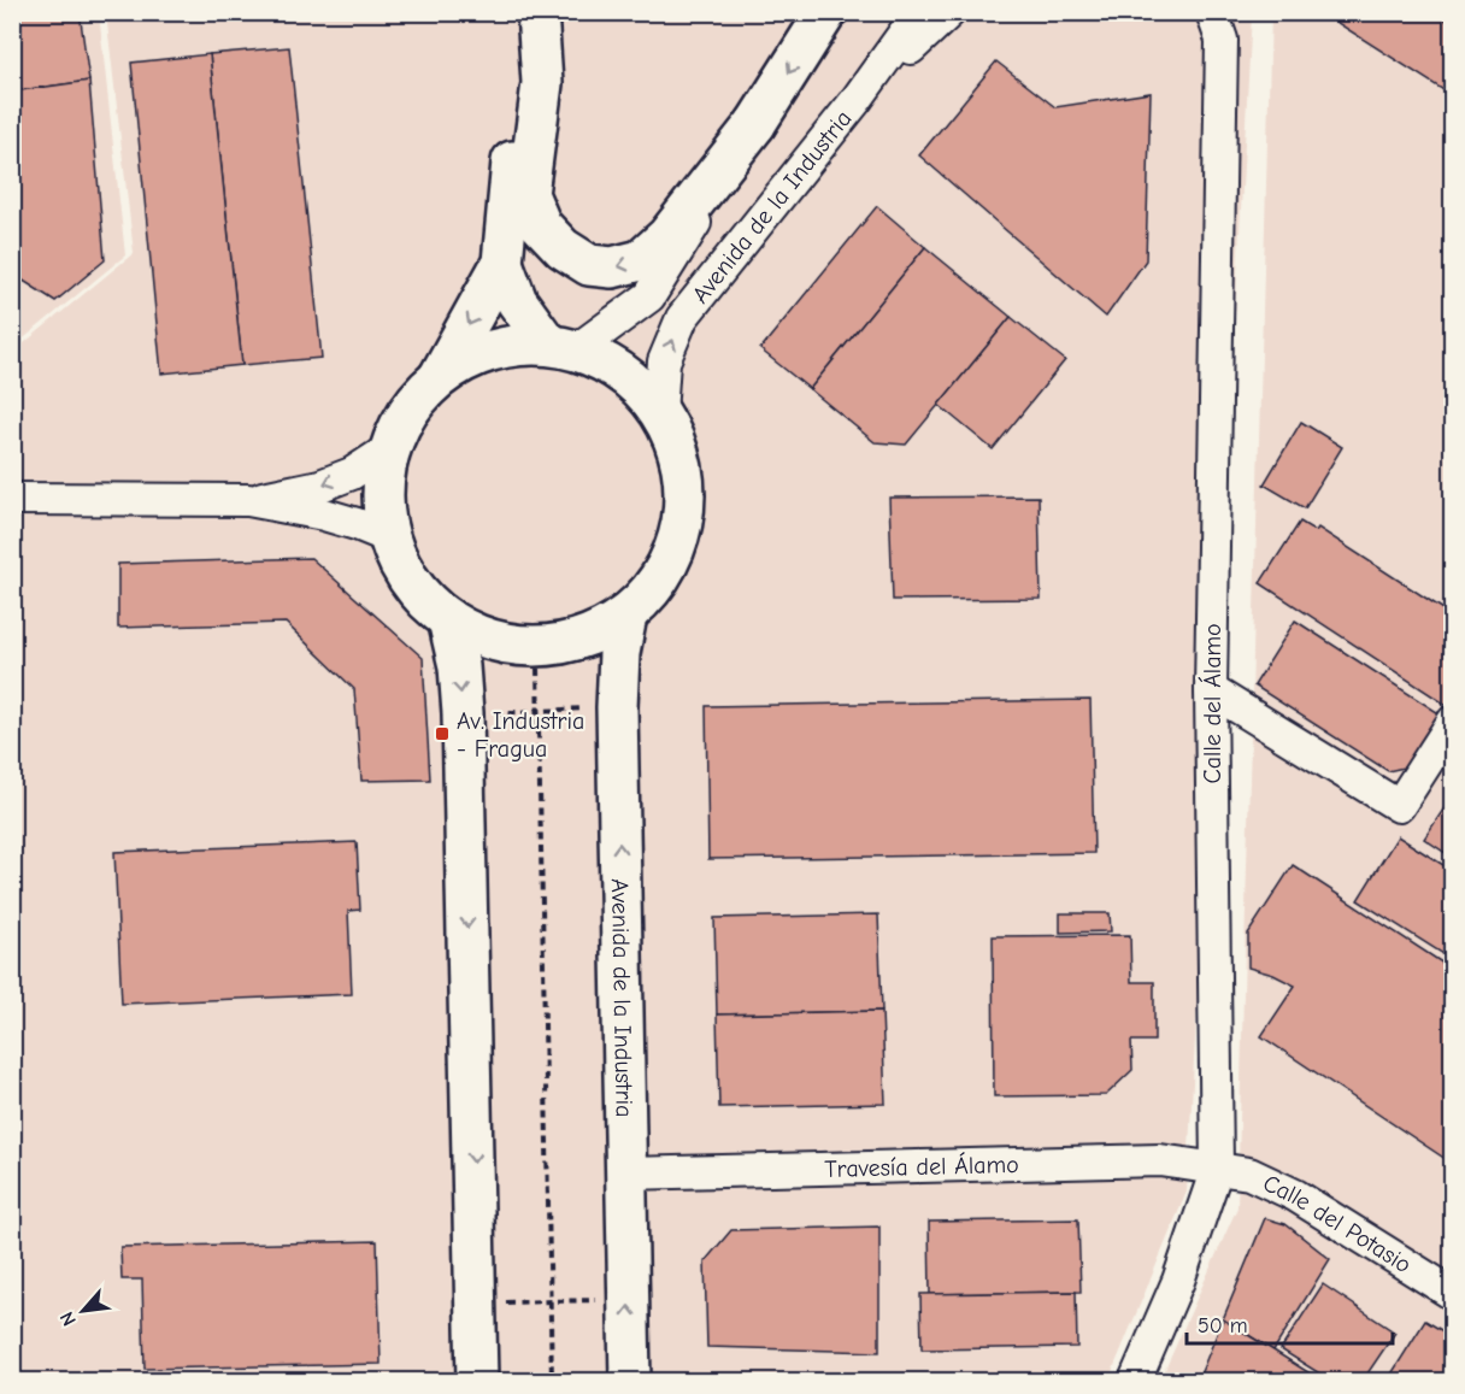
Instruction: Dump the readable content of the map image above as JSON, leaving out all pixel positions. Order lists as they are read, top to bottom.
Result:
{
  "streets": {
    "main road": ["Avenida de la Industria"],
    "street": ["Calle del Álamo", "Travesía del Álamo", "Calle del Potasio"]
  },
  "crossings": [
    ["Avenida de la Industria", "Travesía del Álamo"],
    ["Calle del Álamo", "Travesía del Álamo"],
    ["Calle del Álamo", "Calle del Potasio"],
    ["Travesía del Álamo", "Calle del Potasio"]
  ],
  "one_way": ["Avenida de la Industria"],
  "places": {
    "transit": ["Av. Industria - Fragua"]
  },
  "scale_bar": "50 m",
  "north": "bottom left"
}
